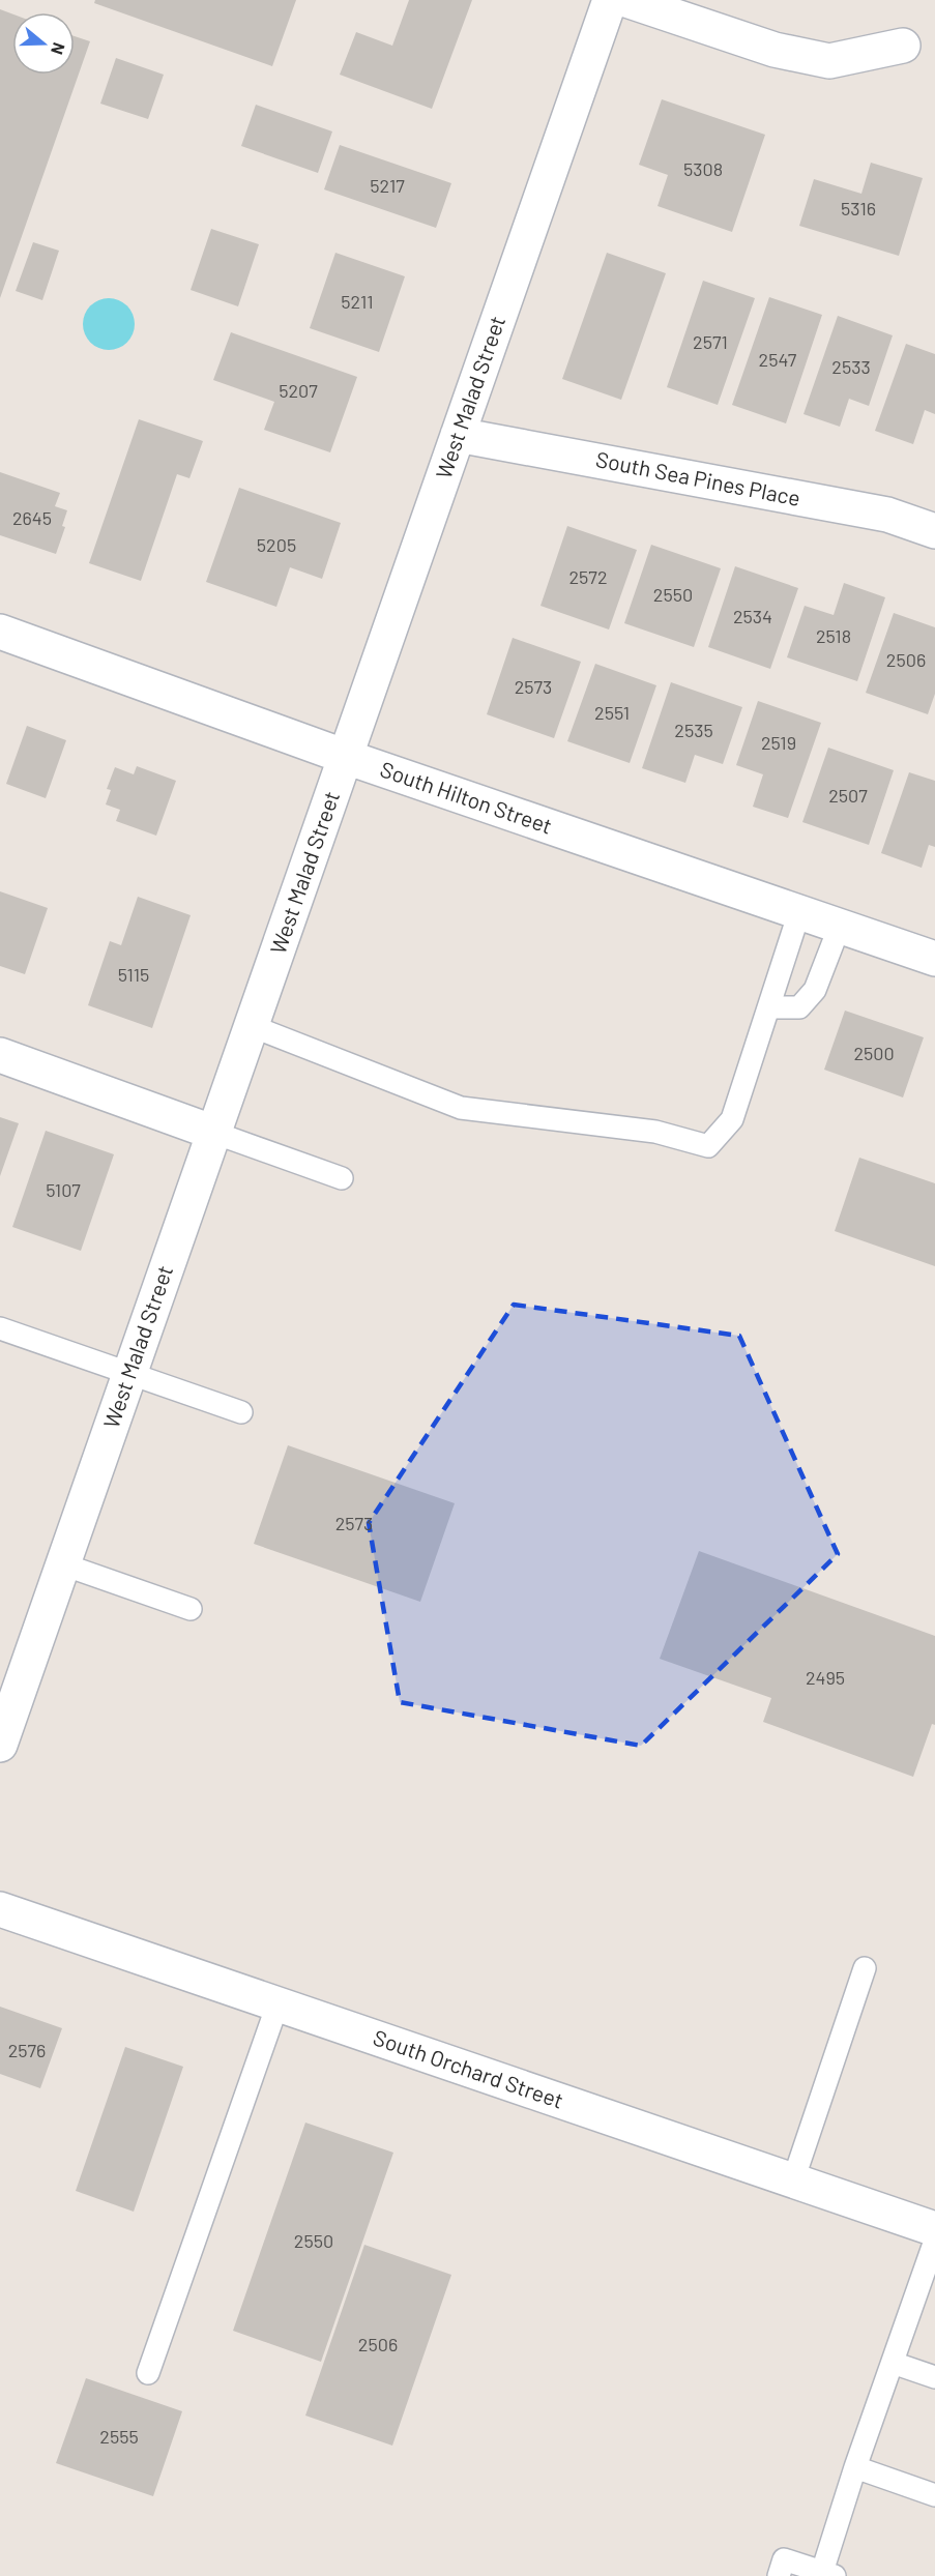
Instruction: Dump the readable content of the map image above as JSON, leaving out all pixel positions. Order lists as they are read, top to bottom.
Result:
{
  "streets": {
    "street": [
      "West Malad Street",
      "South Sea Pines Place",
      "South Hilton Street",
      "South Orchard Street"
    ]
  },
  "crossings": [
    ["West Malad Street", "South Sea Pines Place"],
    ["West Malad Street", "South Hilton Street"]
  ],
  "house_numbers": [
    "5308",
    "5217",
    "5316",
    "5211",
    "2571",
    "2547",
    "2533",
    "5207",
    "2645",
    "5205",
    "2572",
    "2550",
    "2534",
    "2518",
    "2506",
    "2573",
    "2551",
    "2535",
    "2519",
    "2507",
    "5115",
    "2500",
    "5107",
    "2573",
    "2495",
    "2576",
    "2550",
    "2506",
    "2555"
  ],
  "north": "right"
}
